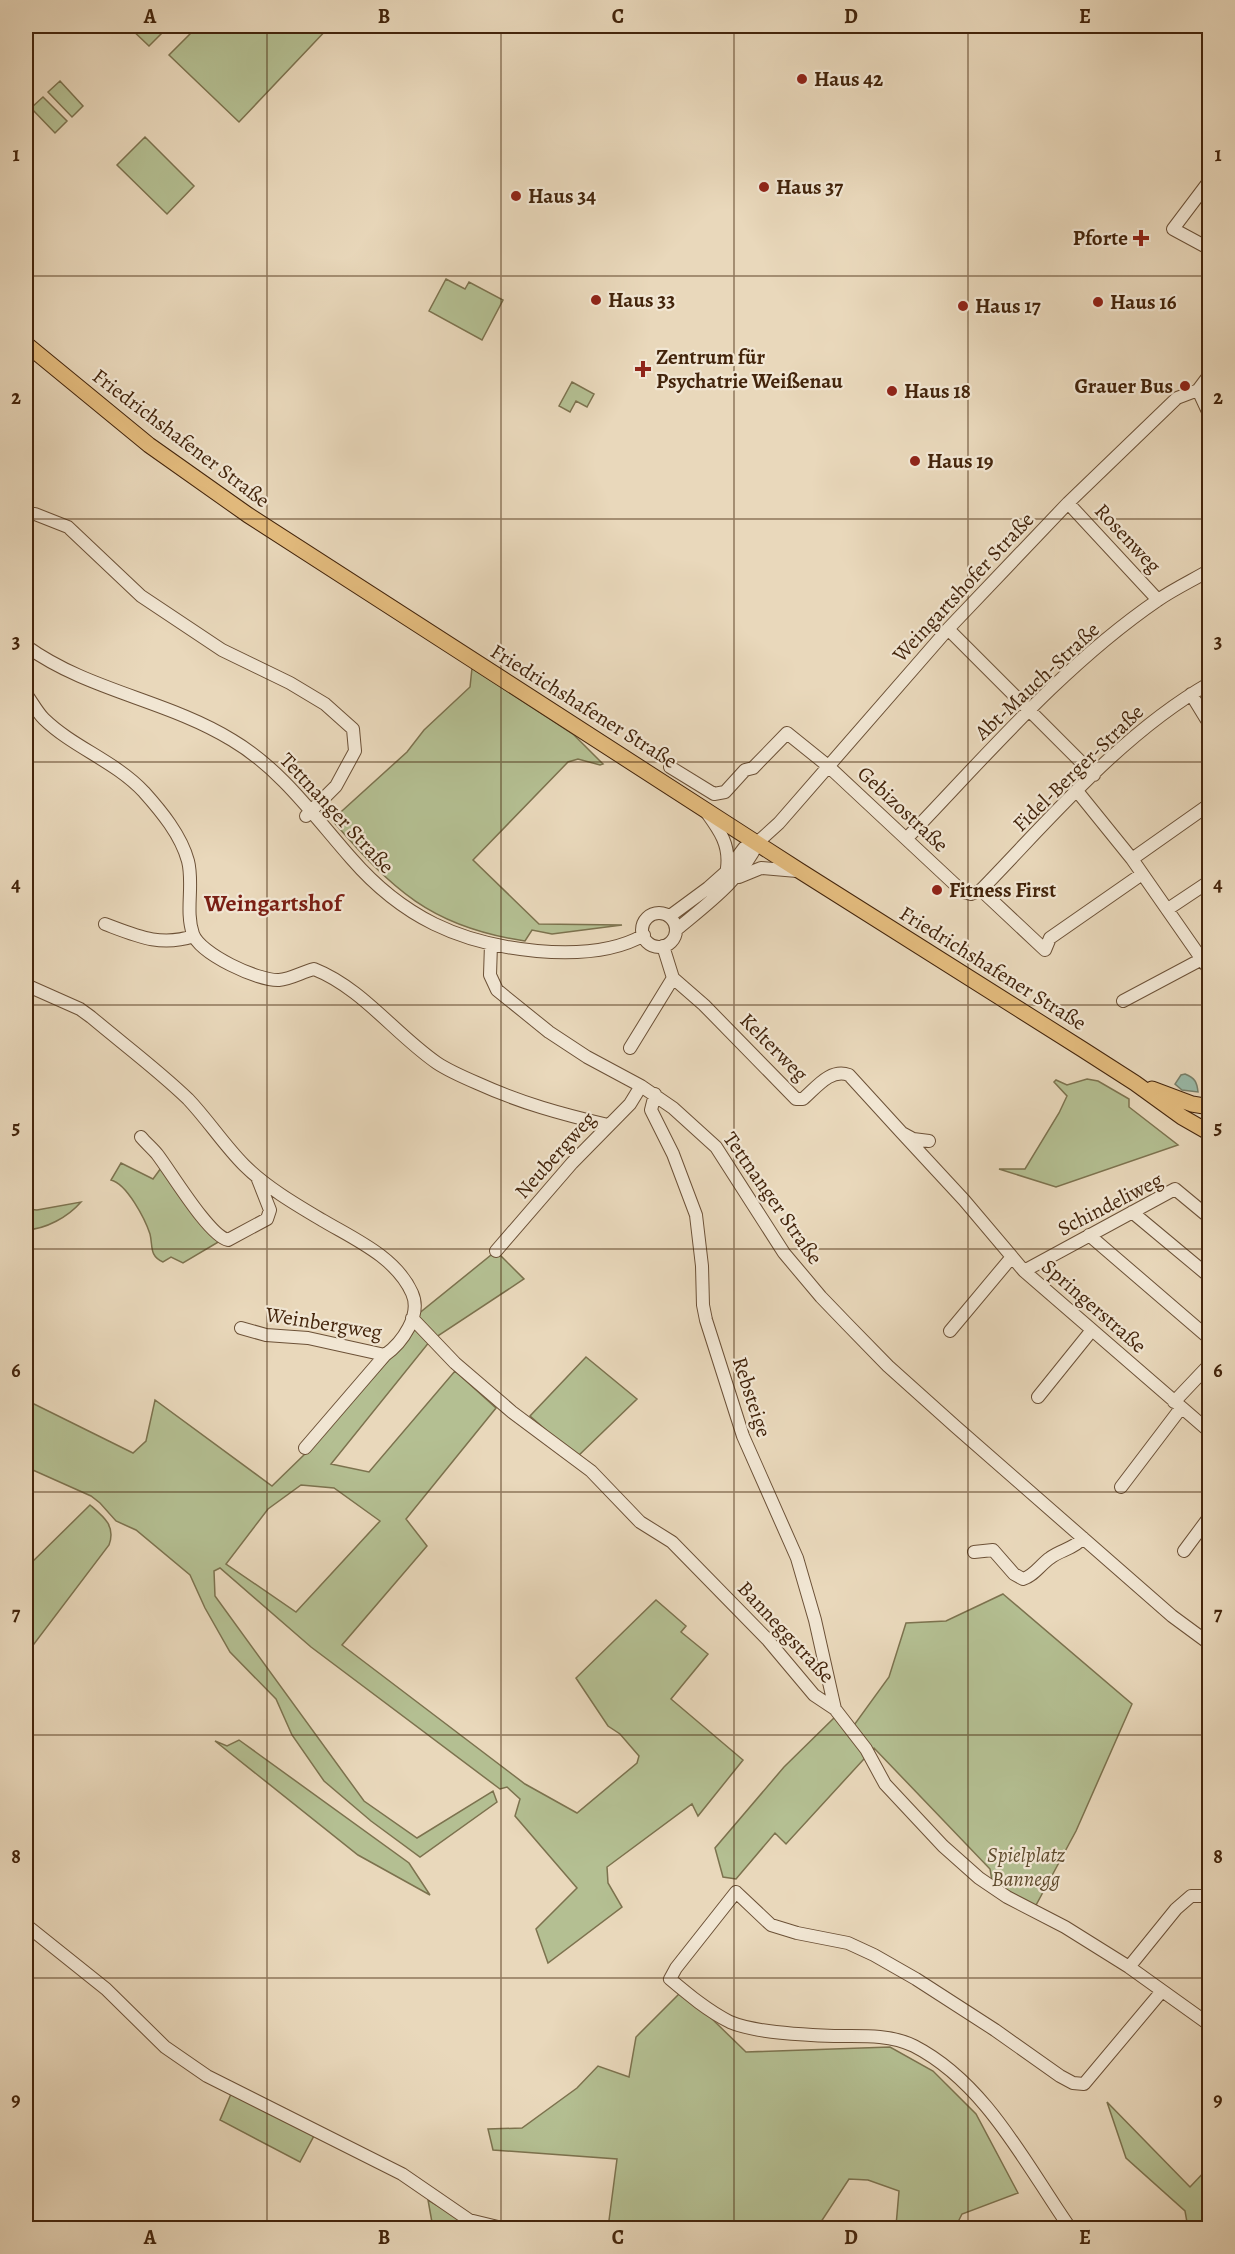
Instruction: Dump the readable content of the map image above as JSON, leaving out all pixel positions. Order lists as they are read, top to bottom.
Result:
{
  "streets": {
    "main road": ["Friedrichshafener Straße"],
    "street": [
      "Rosenweg",
      "Weingartshofer Straße",
      "Abt-Mauch-Straße",
      "Fidel-Berger-Straße",
      "Gebizostraße",
      "Tettnanger Straße",
      "Kelterweg",
      "Neubergweg",
      "Schindeliweg",
      "Springerstraße",
      "Weinbergweg",
      "Rebsteige",
      "Banneggstraße"
    ]
  },
  "crossings": [
    ["Friedrichshafener Straße", "Weingartshofer Straße"],
    ["Rosenweg", "Weingartshofer Straße"],
    ["Rosenweg", "Abt-Mauch-Straße"],
    ["Weingartshofer Straße", "Gebizostraße"],
    ["Abt-Mauch-Straße", "Gebizostraße"],
    ["Fidel-Berger-Straße", "Gebizostraße"],
    ["Tettnanger Straße", "Neubergweg"],
    ["Tettnanger Straße", "Rebsteige"],
    ["Kelterweg", "Springerstraße"],
    ["Schindeliweg", "Springerstraße"],
    ["Weinbergweg", "Banneggstraße"],
    ["Rebsteige", "Banneggstraße"]
  ],
  "districts": ["Weingartshof"],
  "parks": ["Spielplatz Bannegg"],
  "places": {
    "other": [
      "Haus 42",
      "Haus 37",
      "Haus 34",
      "Haus 33",
      "Haus 16",
      "Haus 17",
      "Grauer Bus",
      "Haus 18",
      "Haus 19",
      "Fitness First"
    ],
    "health": ["Pforte", "Zentrum für Psychatrie Weißenau"]
  },
  "grid": {
    "columns": [
      "A",
      "B",
      "C",
      "D",
      "E"
    ],
    "rows": [
      "1",
      "2",
      "3",
      "4",
      "5",
      "6",
      "7",
      "8",
      "9"
    ]
  }
}
